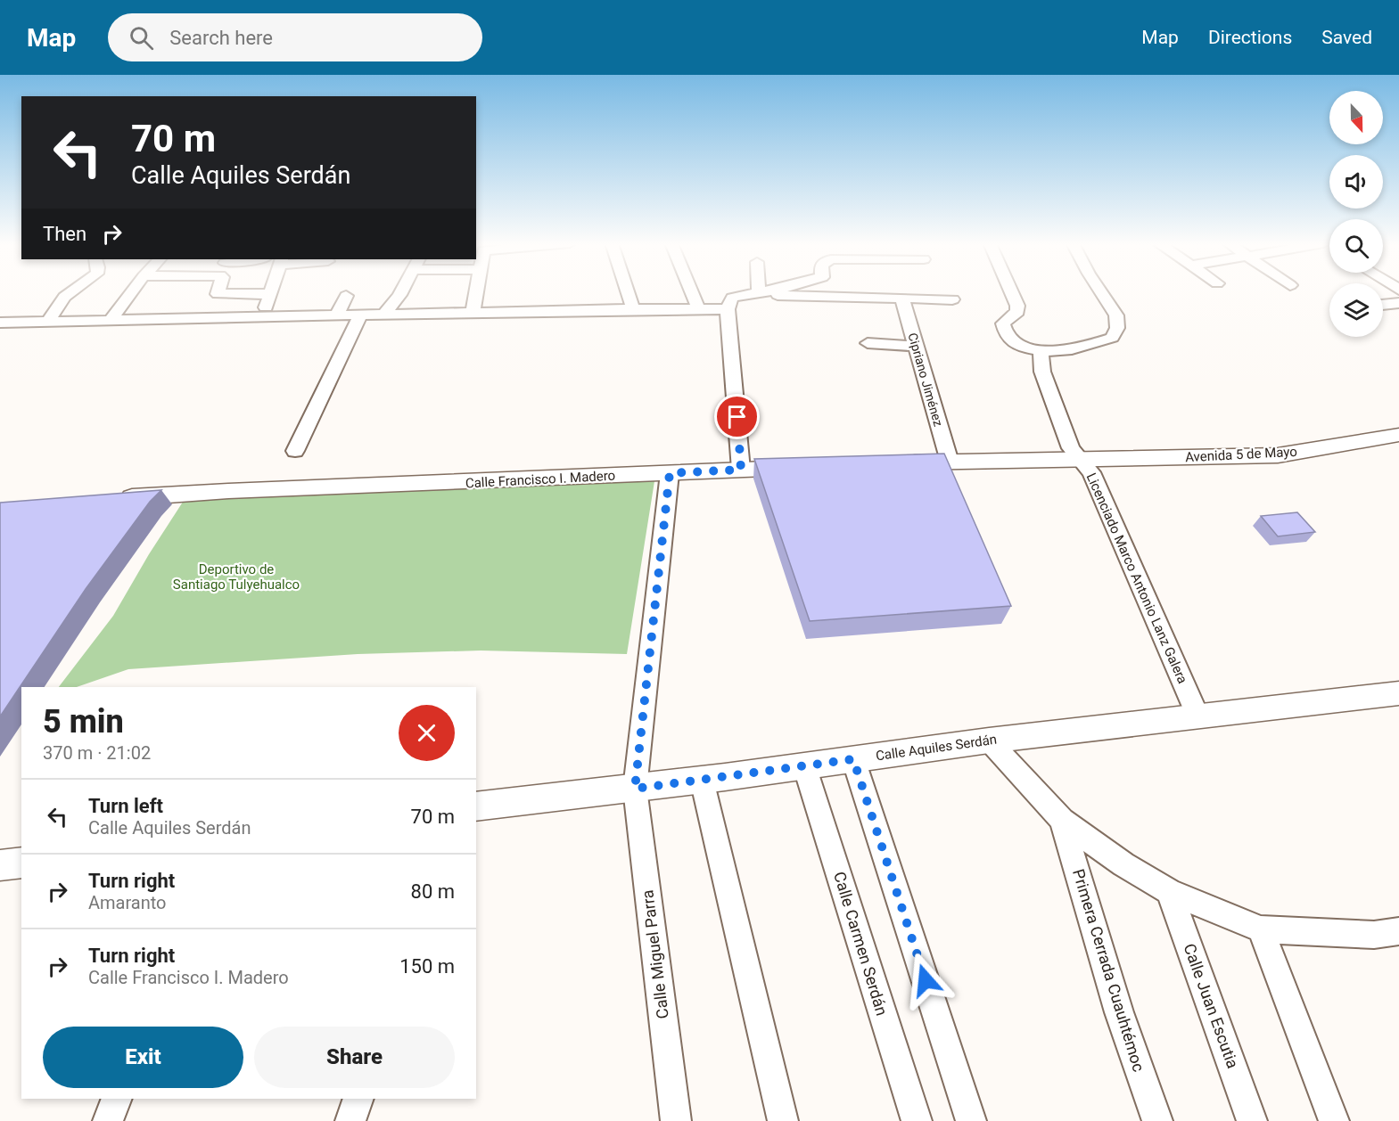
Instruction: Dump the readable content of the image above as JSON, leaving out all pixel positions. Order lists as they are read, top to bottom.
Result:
{
  "streets": {
    "main road": ["Avenida 5 de Mayo", "Calle Francisco I. Madero", "Calle Aquiles Serdán"],
    "street": [
      "Cipriano Jiménez",
      "Licenciado Marco Antonio Lanz Galera",
      "Calle Carmen Serdán",
      "Calle Miguel Parra",
      "Primera Cerrada Cuauhtémoc",
      "Calle Juan Escutia"
    ]
  },
  "crossings": [
    ["Avenida 5 de Mayo", "Licenciado Marco Antonio Lanz Galera"],
    ["Calle Francisco I. Madero", "Calle Miguel Parra"],
    ["Licenciado Marco Antonio Lanz Galera", "Calle Aquiles Serdán"],
    ["Calle Aquiles Serdán", "Calle Carmen Serdán"],
    ["Calle Aquiles Serdán", "Calle Miguel Parra"]
  ],
  "parks": ["Deportivo de Santiago Tulyehualco"],
  "north": "bottom",
  "page": {
    "header": "Map",
    "search": "Search here",
    "nav": ["Map", "Directions", "Saved"],
    "turn": ["70 m", "Calle Aquiles Serdán"],
    "then": "Then",
    "heading": ["5 min", "370 m · 21:02"],
    "list": [
      {
        "name": "Turn left",
        "note": "Calle Aquiles Serdán",
        "value": "70 m"
      },
      {
        "name": "Turn right",
        "note": "Amaranto",
        "value": "80 m"
      },
      {
        "name": "Turn right",
        "note": "Calle Francisco I. Madero",
        "value": "150 m"
      }
    ],
    "buttons": ["Exit", "Share"]
  }
}
